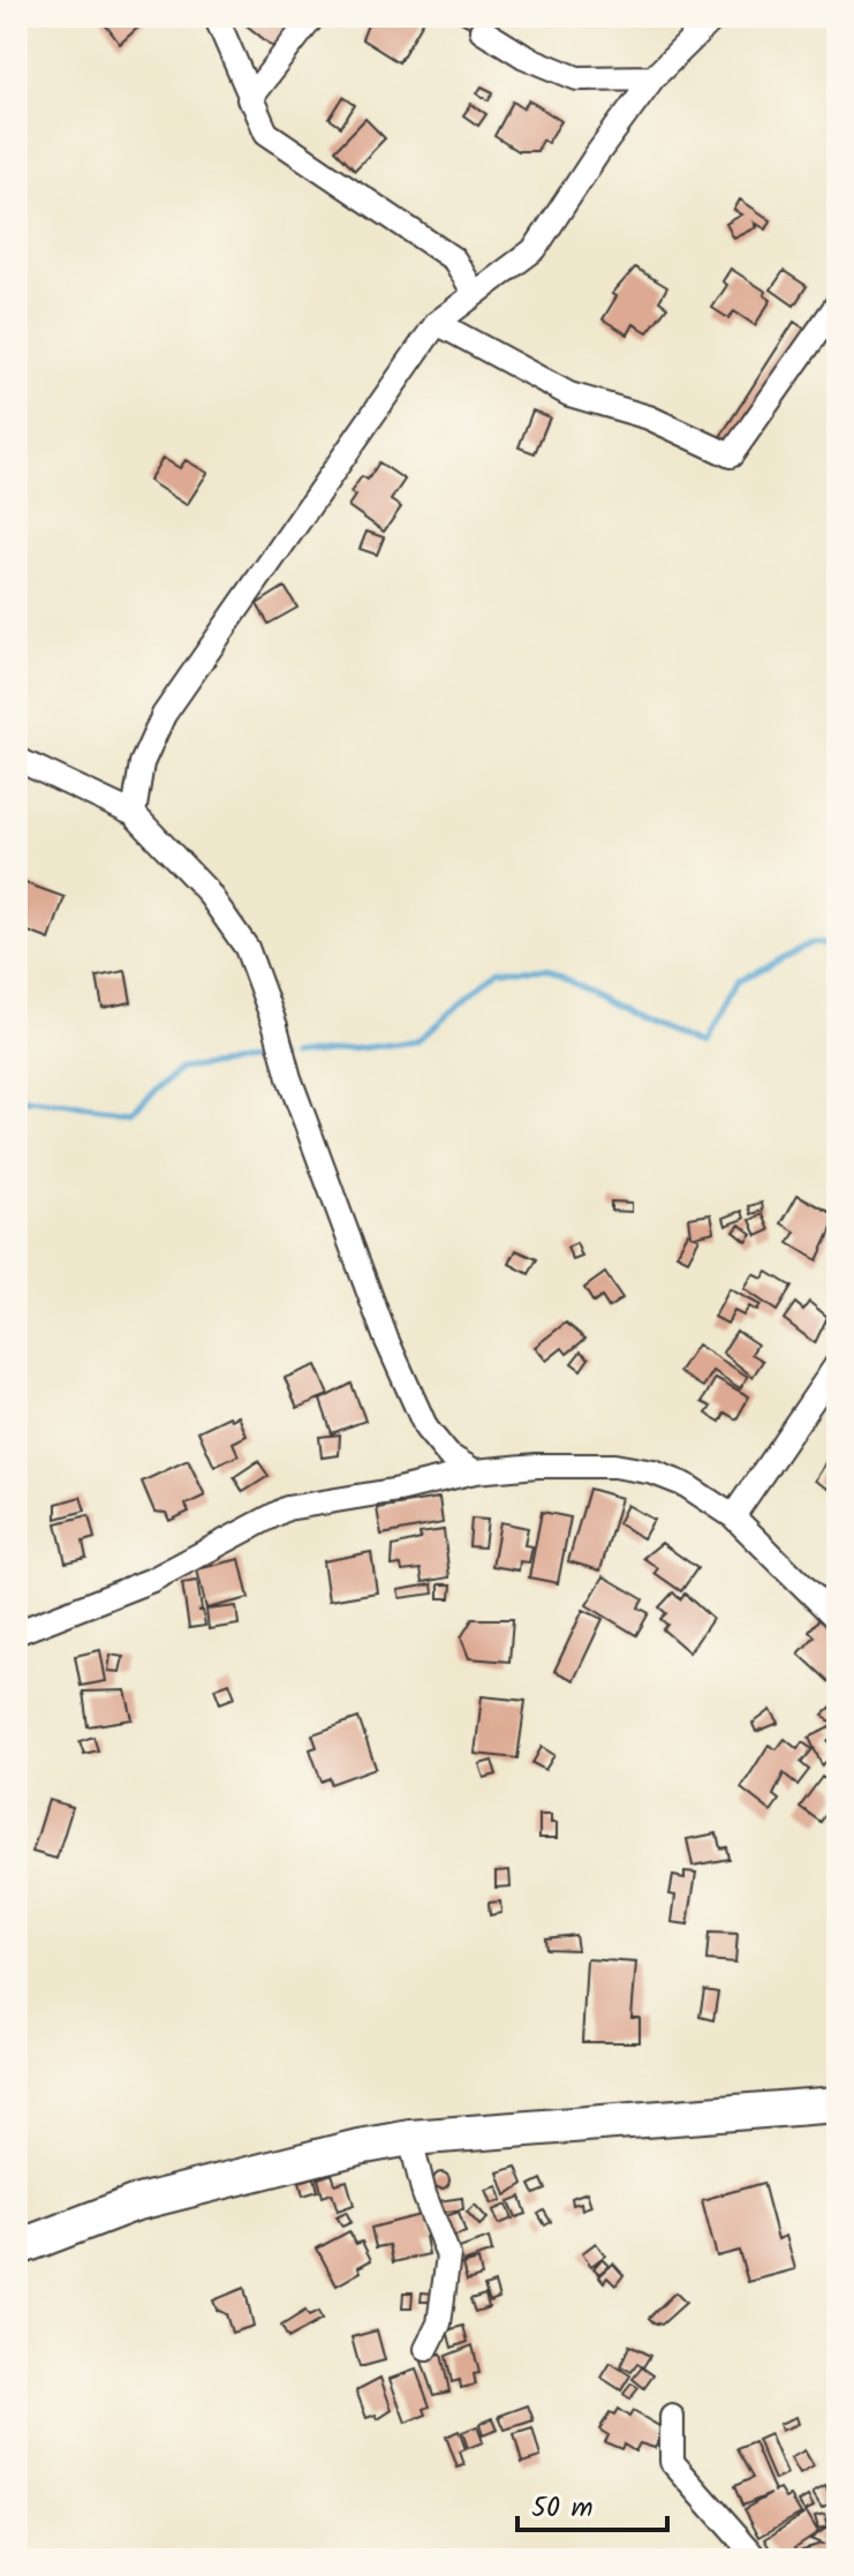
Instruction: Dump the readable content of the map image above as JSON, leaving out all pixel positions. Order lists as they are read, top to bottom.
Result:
{
  "scale_bar": "50 m"
}
